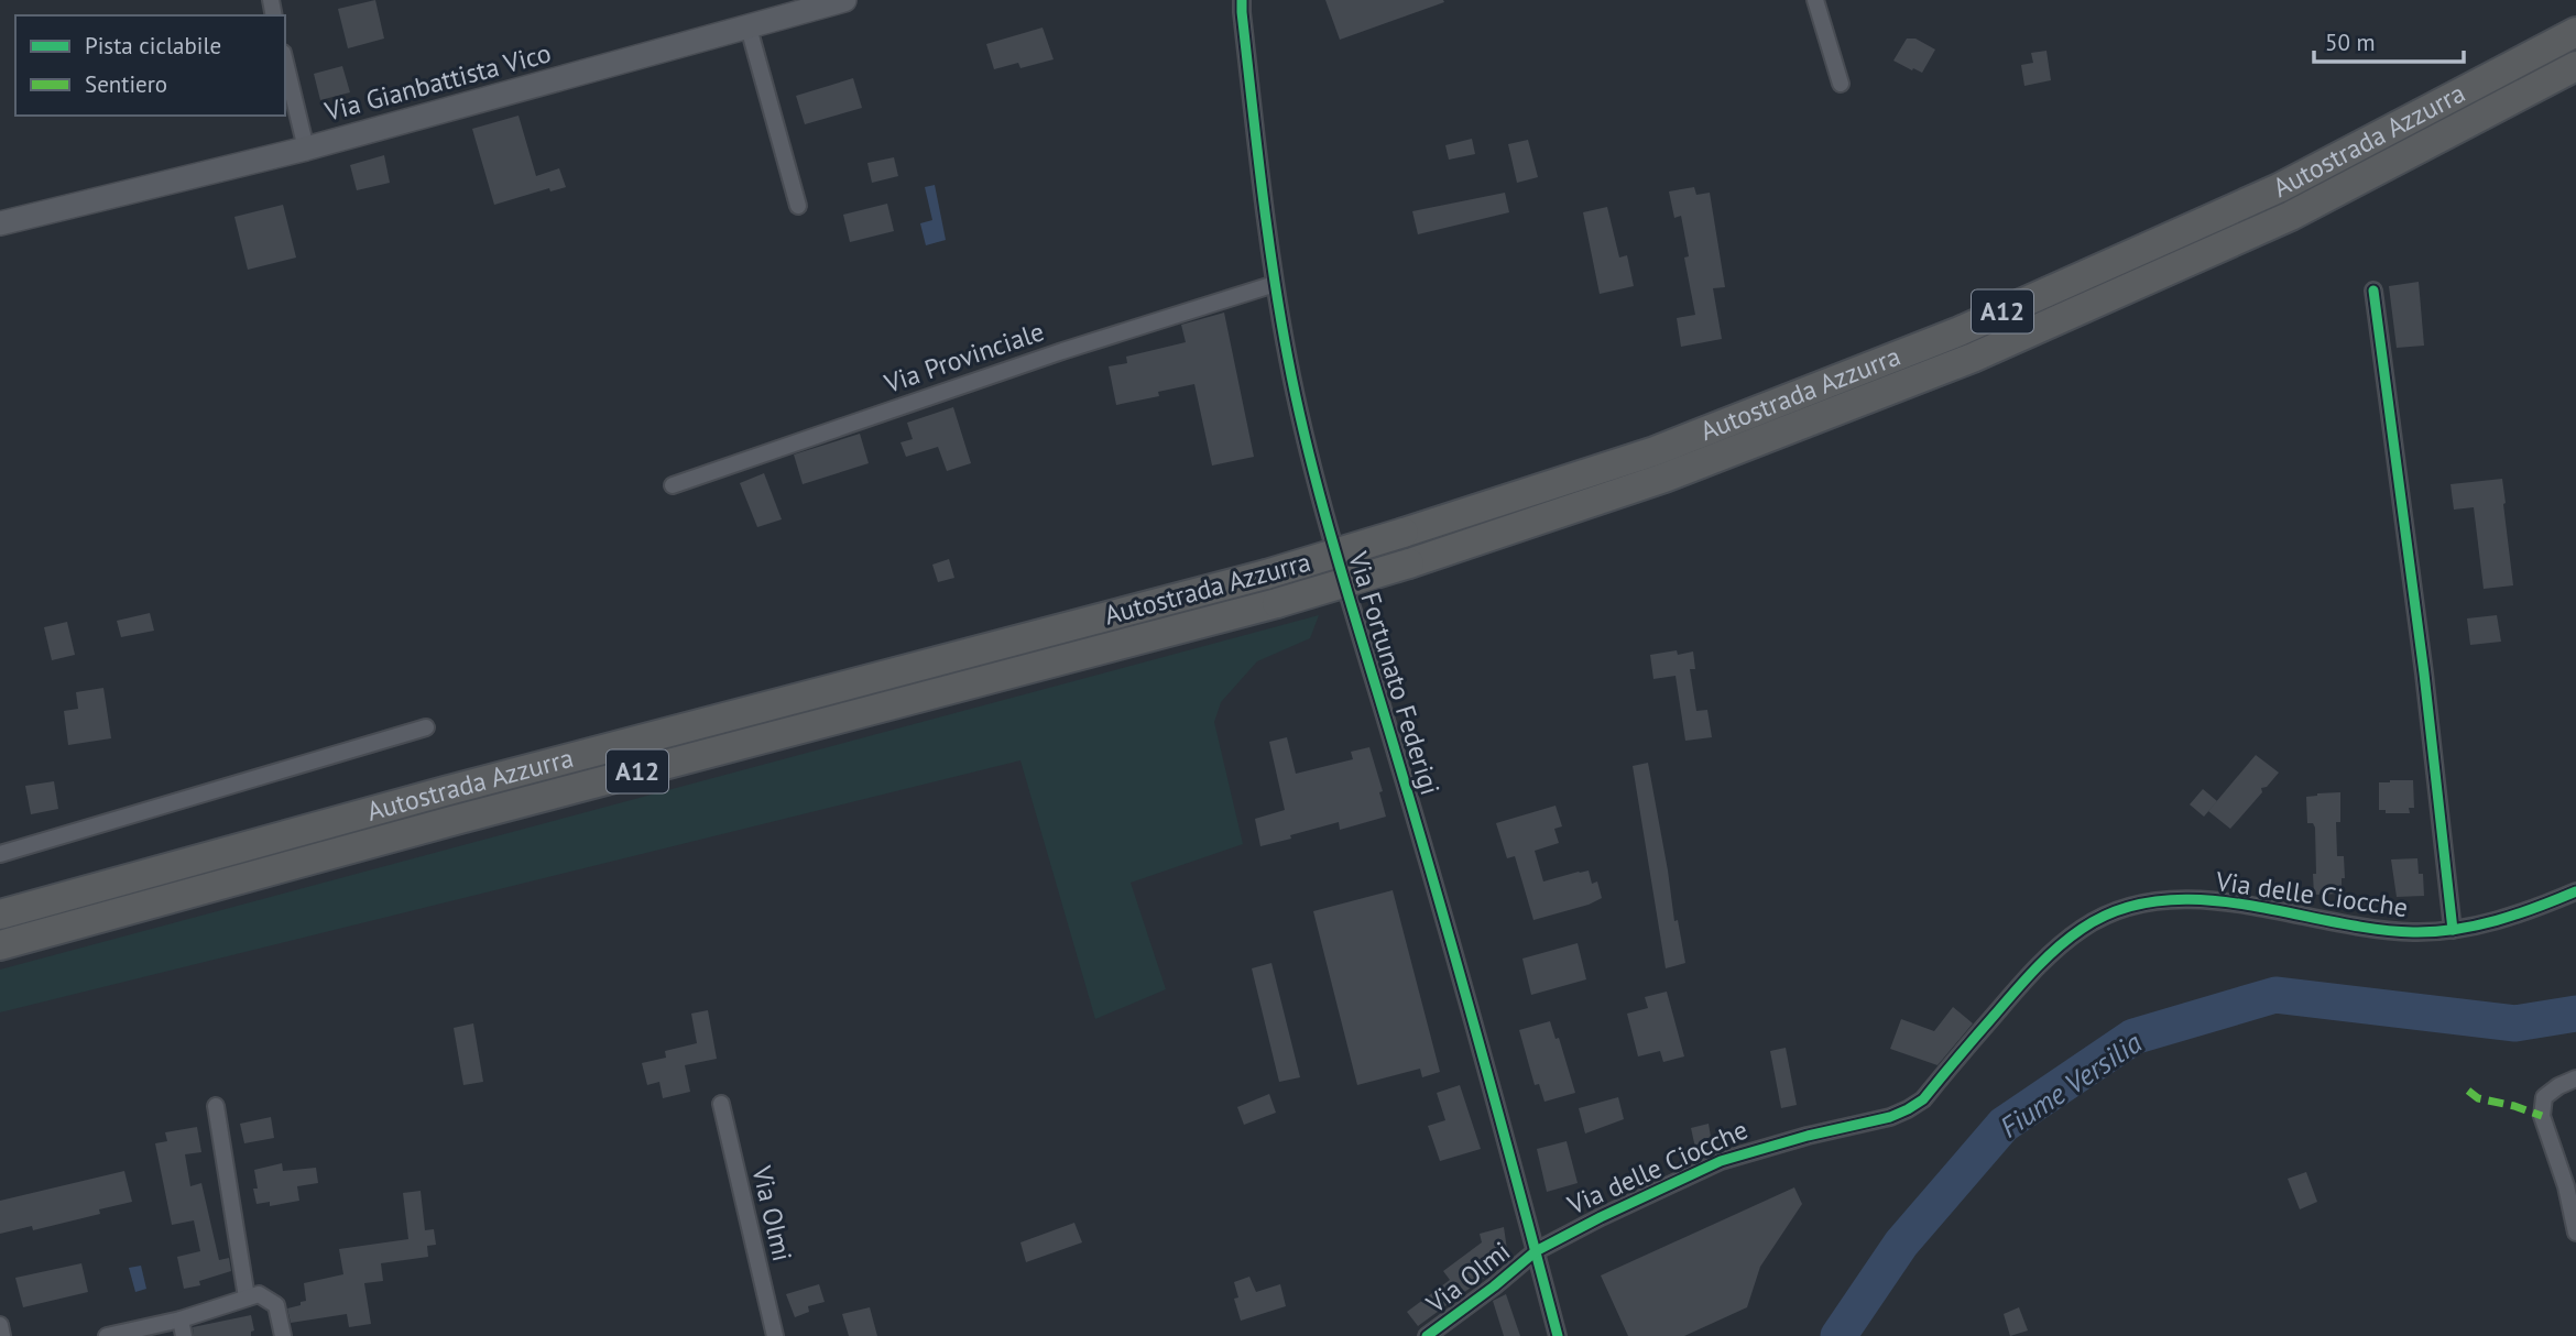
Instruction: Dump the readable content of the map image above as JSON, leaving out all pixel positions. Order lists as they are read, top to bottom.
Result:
{
  "streets": {
    "highway": ["Autostrada Azzurra", "A12"],
    "main road": ["Via Gianbattista Vico"],
    "street": [
      "Via Provinciale",
      "Via Fortunato Federigi",
      "Via delle Ciocche",
      "Via Olmi"
    ]
  },
  "crossings": [
    ["Via Provinciale", "Via Fortunato Federigi"],
    ["Via Fortunato Federigi", "Via delle Ciocche"],
    ["Via Fortunato Federigi", "Via Olmi"],
    ["Via delle Ciocche", "Via Olmi"]
  ],
  "water": ["Fiume Versilia"],
  "legend": ["Pista ciclabile", "Sentiero"],
  "scale_bar": "50 m"
}
